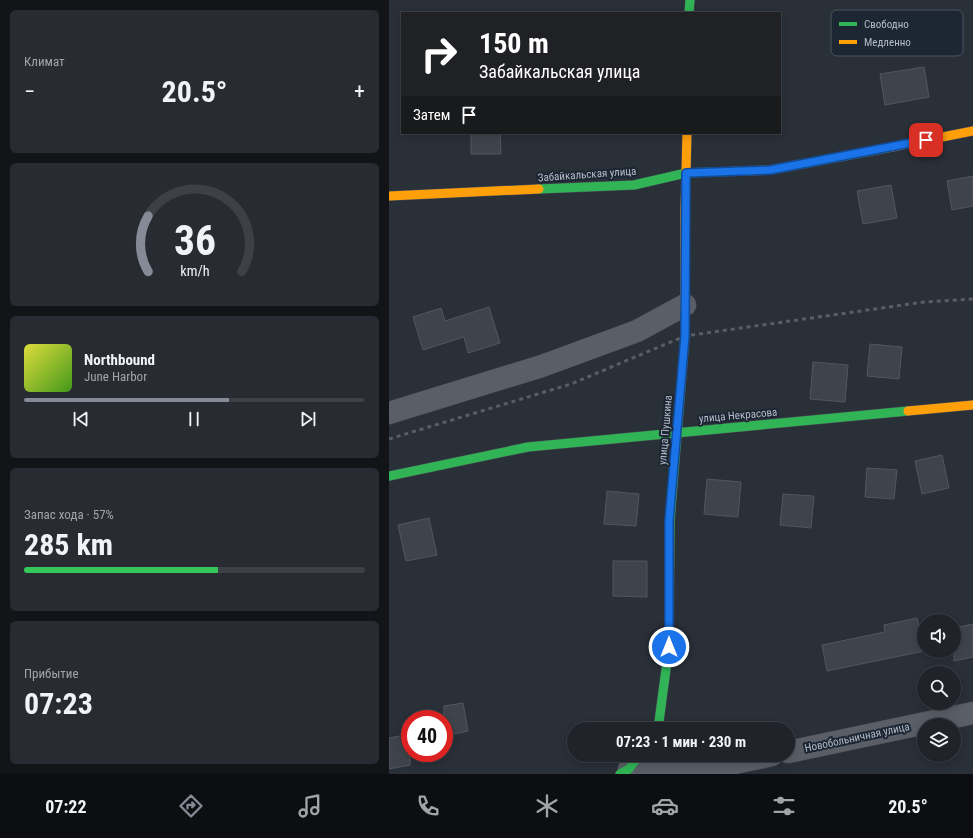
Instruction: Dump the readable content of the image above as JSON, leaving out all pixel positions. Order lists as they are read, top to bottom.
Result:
{
  "streets": {
    "street": [
      "Забайкальская улица",
      "улица Некрасова",
      "улица Пушкина",
      "Новобольничная улица"
    ]
  },
  "crossings": [
    ["Забайкальская улица", "улица Пушкина"],
    ["улица Некрасова", "улица Пушкина"]
  ],
  "legend": ["Свободно", "Медленно"],
  "page": {
    "tile": [
      "Климат",
      ["Запас хода · 57%", "285 km"],
      ["Прибытие", "07:23"]
    ],
    "turn": ["150 m", "Забайкальская улица"],
    "heat": ["−", "20.5°", "+"],
    "then": "Затем",
    "song": ["Northbound", "June Harbor"],
    "limit": "40",
    "trip": "07:23 · 1 мин · 230 m",
    "tabs": ["07:22", "20.5°"],
    "gauge": ["36", "km/h"]
  }
}
